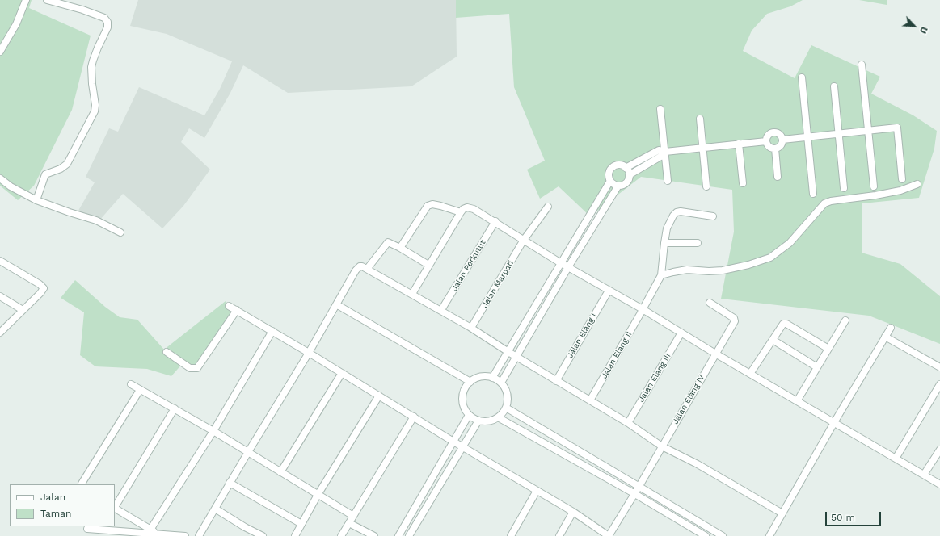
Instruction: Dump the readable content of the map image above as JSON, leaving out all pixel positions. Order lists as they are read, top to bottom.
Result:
{
  "streets": {
    "street": [
      "Jalan Perkutut",
      "Jalan Marpati",
      "Jalan Elang I",
      "Jalan Elang II",
      "Jalan Elang III",
      "Jalan Elang IV"
    ]
  },
  "legend": ["Jalan", "Taman"],
  "scale_bar": "50 m",
  "north": "bottom right"
}
